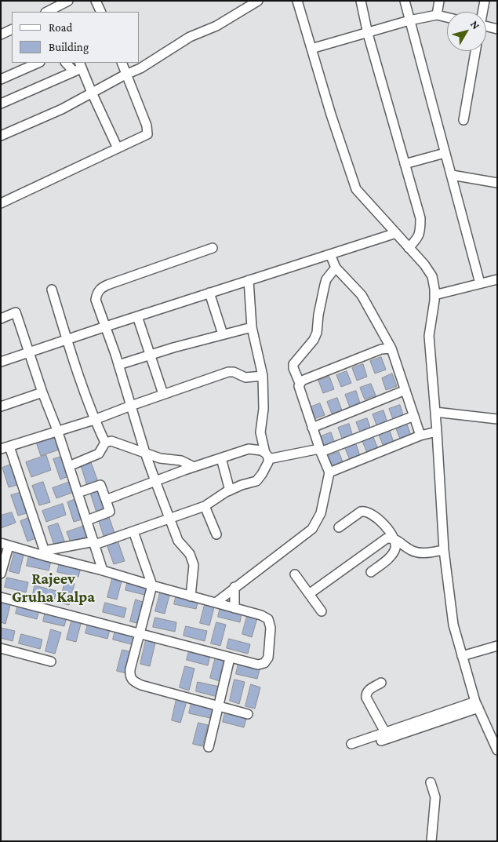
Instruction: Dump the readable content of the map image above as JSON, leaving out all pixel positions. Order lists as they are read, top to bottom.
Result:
{
  "districts": ["Rajeev Gruha Kalpa"],
  "legend": ["Road", "Building"],
  "north": "top right"
}
